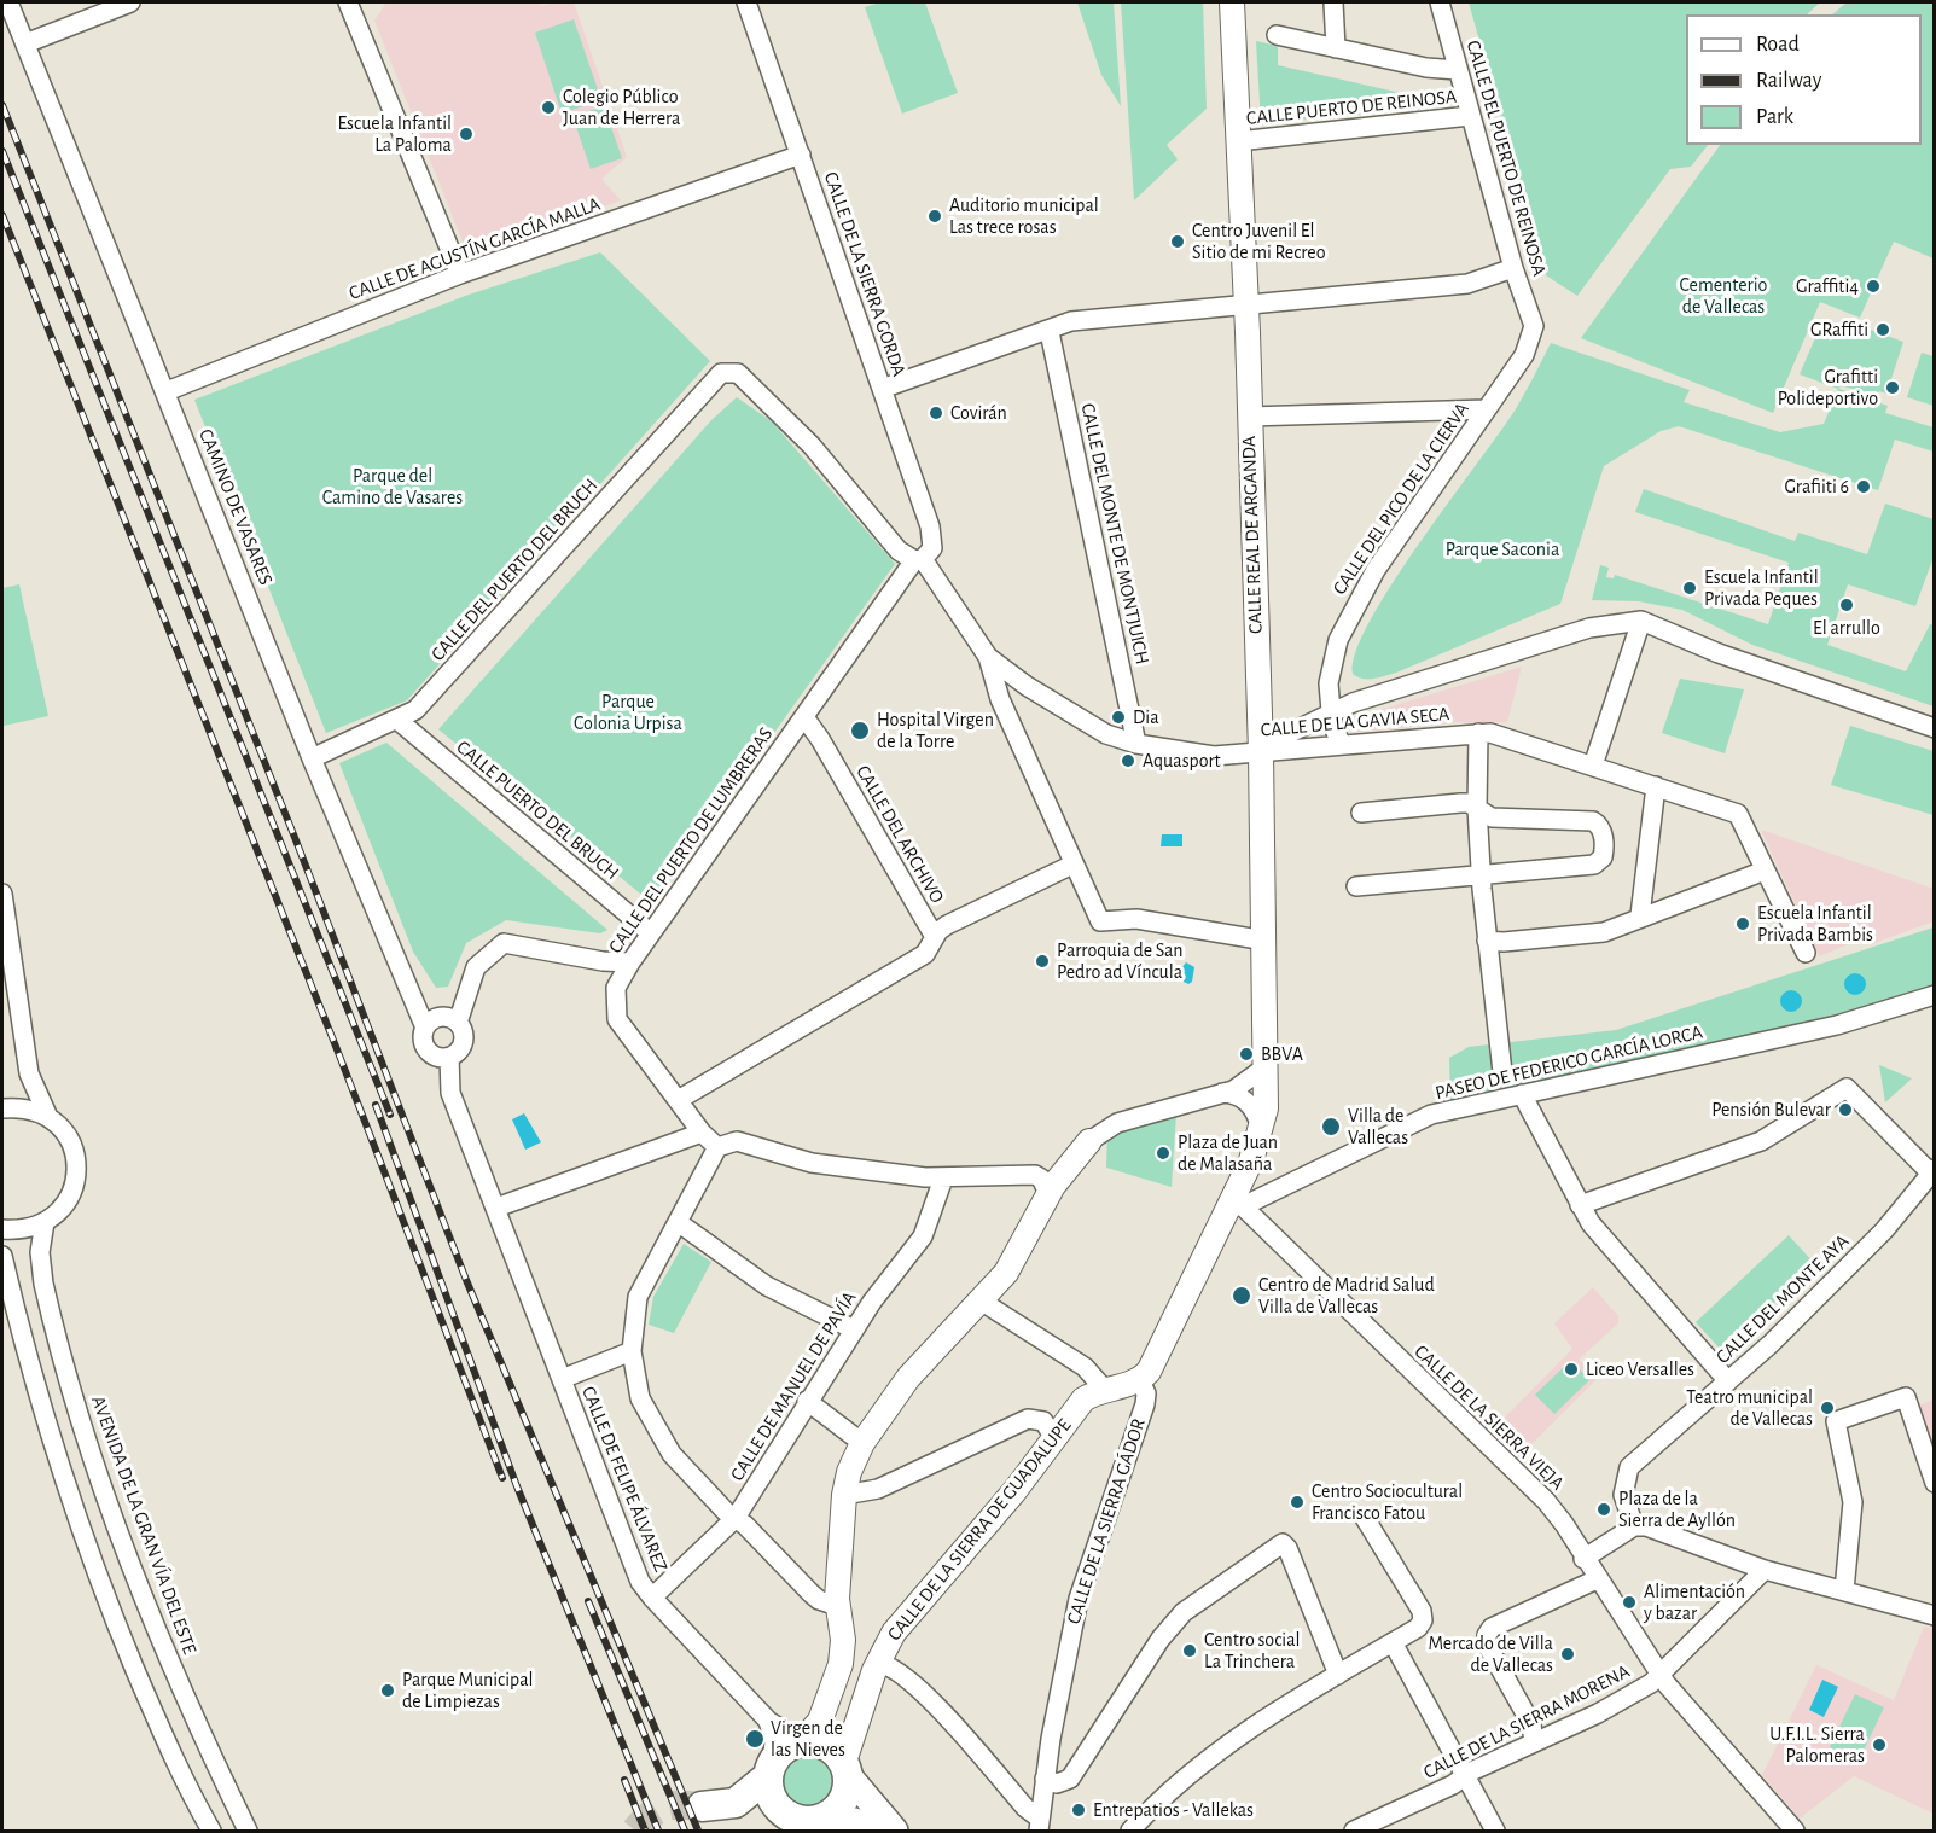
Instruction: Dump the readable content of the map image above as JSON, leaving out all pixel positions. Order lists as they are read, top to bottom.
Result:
{
  "streets": {
    "street": [
      "CALLE PUERTO DE REINOSA",
      "CALLE DEL PUERTO DE REINOSA",
      "CALLE DE AGUSTÍN GARCÍA MALLA",
      "CALLE DE LA SIERRA GORDA",
      "CALLE DEL PICO DE LA CIERVA",
      "CAMINO DE VASARES",
      "CALLE DEL MONTE DE MONTJUICH",
      "CALLE REAL DE ARGANDA",
      "CALLE DEL PUERTO DEL BRUCH",
      "CALLE DE LA GAVIA SECA",
      "CALLE PUERTO DEL BRUCH",
      "CALLE DEL ARCHIVO",
      "CALLE DEL PUERTO DE LUMBRERAS",
      "PASEO DE FEDERICO GARCÍA LORCA",
      "CALLE DEL MONTE AYA",
      "CALLE DE MANUEL DE PAVÍA",
      "CALLE DE LA SIERRA VIEJA",
      "CALLE DE FELIPE ÁLVAREZ",
      "CALLE DE LA SIERRA GÁDOR",
      "AVENIDA DE LA GRAN VÍA DEL ESTE",
      "CALLE DE LA SIERRA DE GUADALUPE",
      "CALLE DE LA SIERRA MORENA"
    ]
  },
  "crossings": [
    ["CALLE PUERTO DE REINOSA", "CALLE DEL PUERTO DE REINOSA"],
    ["CALLE PUERTO DE REINOSA", "CALLE REAL DE ARGANDA"],
    ["CALLE DEL PUERTO DE REINOSA", "CALLE DEL PICO DE LA CIERVA"],
    ["CALLE DE AGUSTÍN GARCÍA MALLA", "CALLE DE LA SIERRA GORDA"],
    ["CALLE DE AGUSTÍN GARCÍA MALLA", "CAMINO DE VASARES"],
    ["CALLE DE LA SIERRA GORDA", "CALLE DEL PUERTO DEL BRUCH"],
    ["CALLE DE LA SIERRA GORDA", "CALLE DEL PUERTO DE LUMBRERAS"],
    ["CALLE DEL PICO DE LA CIERVA", "CALLE DE LA GAVIA SECA"],
    ["CAMINO DE VASARES", "CALLE DEL PUERTO DEL BRUCH"],
    ["CAMINO DE VASARES", "CALLE DE FELIPE ÁLVAREZ"],
    ["CALLE DEL MONTE DE MONTJUICH", "CALLE DE LA GAVIA SECA"],
    ["CALLE REAL DE ARGANDA", "CALLE DE LA GAVIA SECA"],
    ["CALLE DEL PUERTO DEL BRUCH", "CALLE PUERTO DEL BRUCH"],
    ["CALLE DEL PUERTO DEL BRUCH", "CALLE DEL PUERTO DE LUMBRERAS"],
    ["CALLE PUERTO DEL BRUCH", "CALLE DEL PUERTO DE LUMBRERAS"],
    ["CALLE DEL ARCHIVO", "CALLE DEL PUERTO DE LUMBRERAS"],
    ["PASEO DE FEDERICO GARCÍA LORCA", "CALLE DE LA SIERRA VIEJA"],
    ["CALLE DE MANUEL DE PAVÍA", "CALLE DE FELIPE ÁLVAREZ"],
    ["CALLE DE LA SIERRA VIEJA", "CALLE DE LA SIERRA MORENA"],
    ["CALLE DE FELIPE ÁLVAREZ", "CALLE DE LA SIERRA DE GUADALUPE"],
    ["CALLE DE LA SIERRA GÁDOR", "CALLE DE LA SIERRA DE GUADALUPE"]
  ],
  "parks": [
    "Cementerio de Vallecas",
    "Parque del Camino de Vasares",
    "Parque Saconia",
    "Parque Colonia Urpisa"
  ],
  "places": [
    "Colegio Público Juan de Herrera",
    "Escuela Infantil La Paloma",
    "Auditorio municipal Las trece rosas",
    "Centro Juvenil El Sitio de mi Recreo",
    "Graffiti4",
    "GRaffiti",
    "Grafitti Polideportivo",
    "Covirán",
    "Grafiiti 6",
    "Escuela Infantil Privada Peques",
    "El arrullo",
    "Dia",
    "Hospital Virgen de la Torre",
    "Aquasport",
    "Escuela Infantil Privada Bambis",
    "Parroquia de San Pedro ad Víncula",
    "BBVA",
    "Pensión Bulevar",
    "Villa de Vallecas",
    "Plaza de Juan de Malasaña",
    "Centro de Madrid Salud Villa de Vallecas",
    "Liceo Versalles",
    "Teatro municipal de Vallecas",
    "Centro Sociocultural Francisco Fatou",
    "Plaza de la Sierra de Ayllón",
    "Alimentación y bazar",
    "Centro social La Trinchera",
    "Mercado de Villa de Vallecas",
    "Parque Municipal de Limpiezas",
    "Virgen de las Nieves",
    "U.F.I.L. Sierra Palomeras",
    "Entrepatios - Vallekas"
  ],
  "legend": ["Road", "Railway", "Park"]
}
